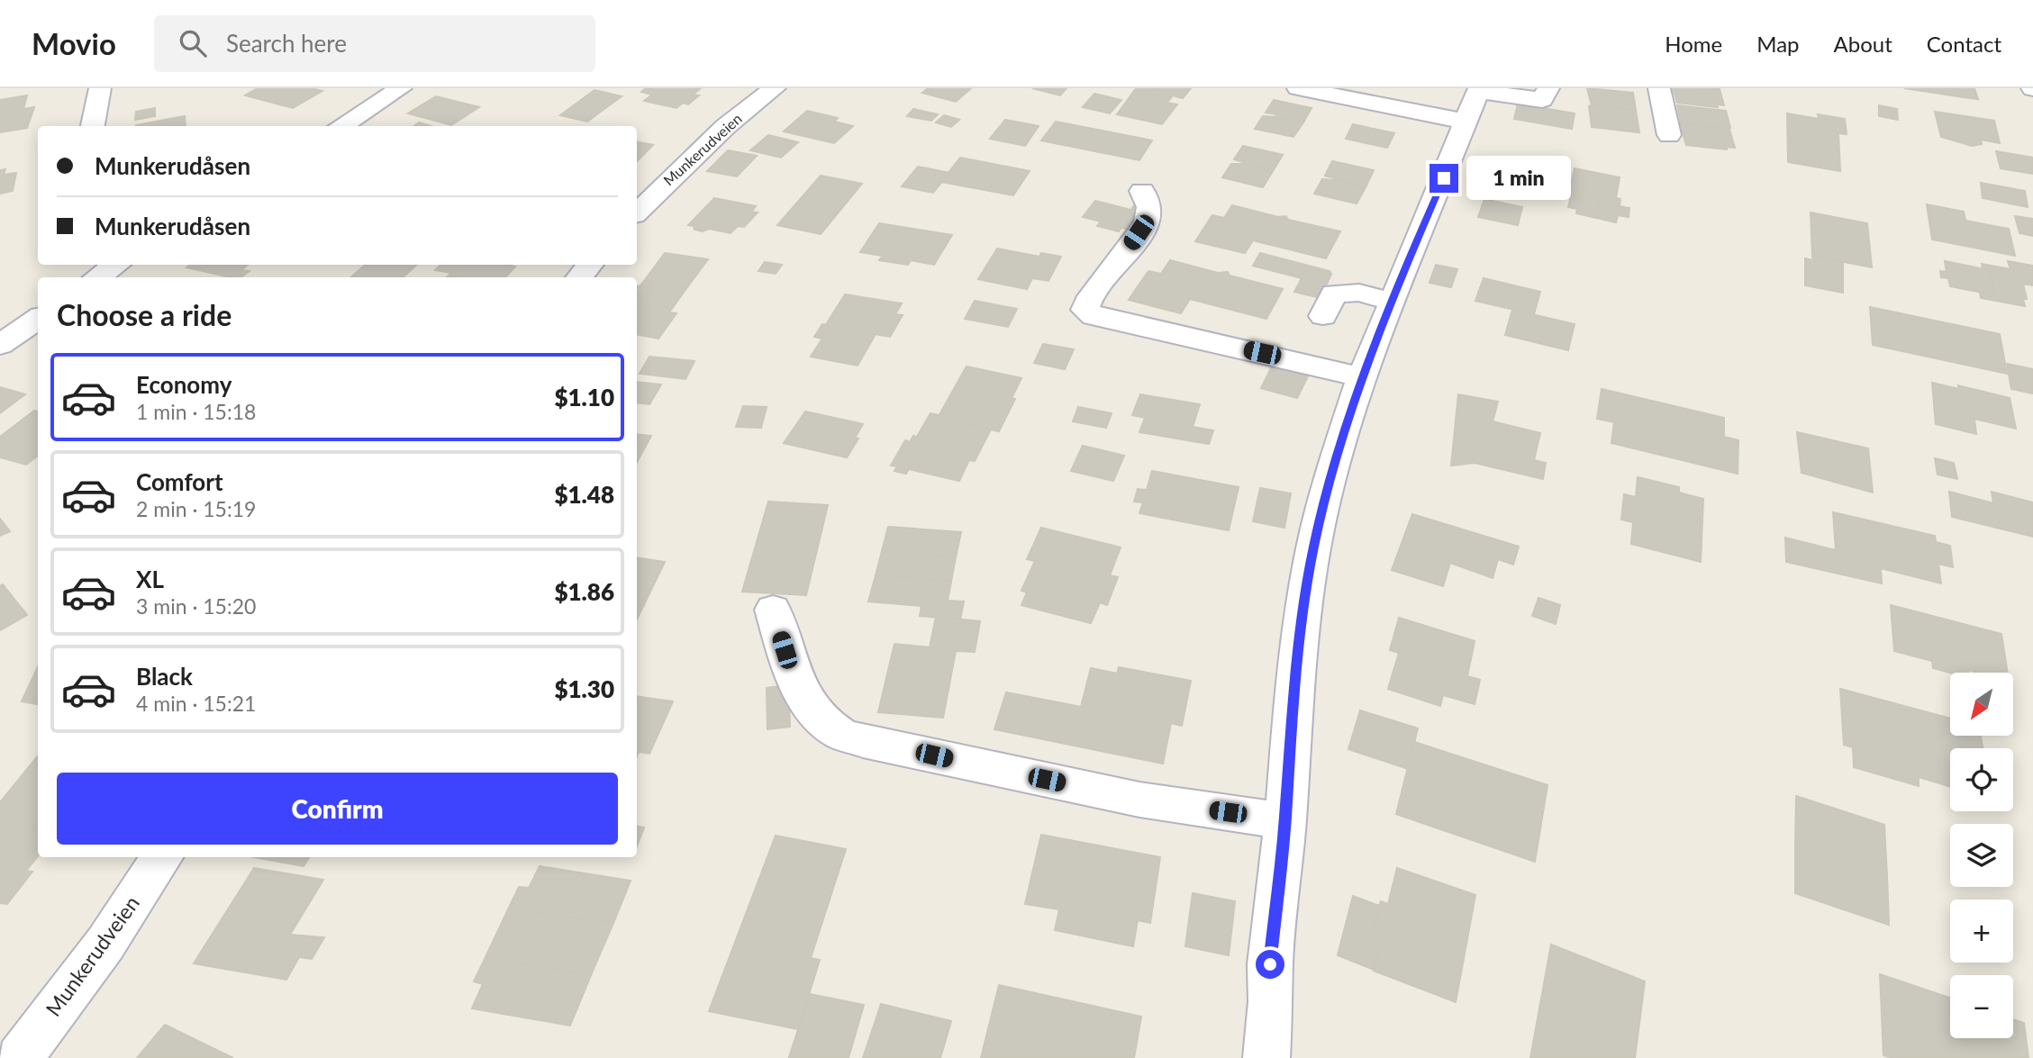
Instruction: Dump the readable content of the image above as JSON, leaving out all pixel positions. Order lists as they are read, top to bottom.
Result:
{
  "streets": {
    "street": ["Munkerudveien"]
  },
  "north": "bottom left",
  "page": {
    "header": "Movio",
    "search": "Search here",
    "nav": [
      "Home",
      "Map",
      "About",
      "Contact"
    ],
    "banner": ["Munkerudåsen", "Munkerudåsen"],
    "bubble": "1 min",
    "heading": "Choose a ride",
    "list": [
      {
        "name": "Economy",
        "note": "1 min · 15:18",
        "value": "$1.10"
      },
      {
        "name": "Comfort",
        "note": "2 min · 15:19",
        "value": "$1.48"
      },
      {
        "name": "XL",
        "note": "3 min · 15:20",
        "value": "$1.86"
      },
      {
        "name": "Black",
        "note": "4 min · 15:21",
        "value": "$1.30"
      }
    ],
    "map_buttons": ["+", "−"],
    "buttons": "Confirm"
  }
}
